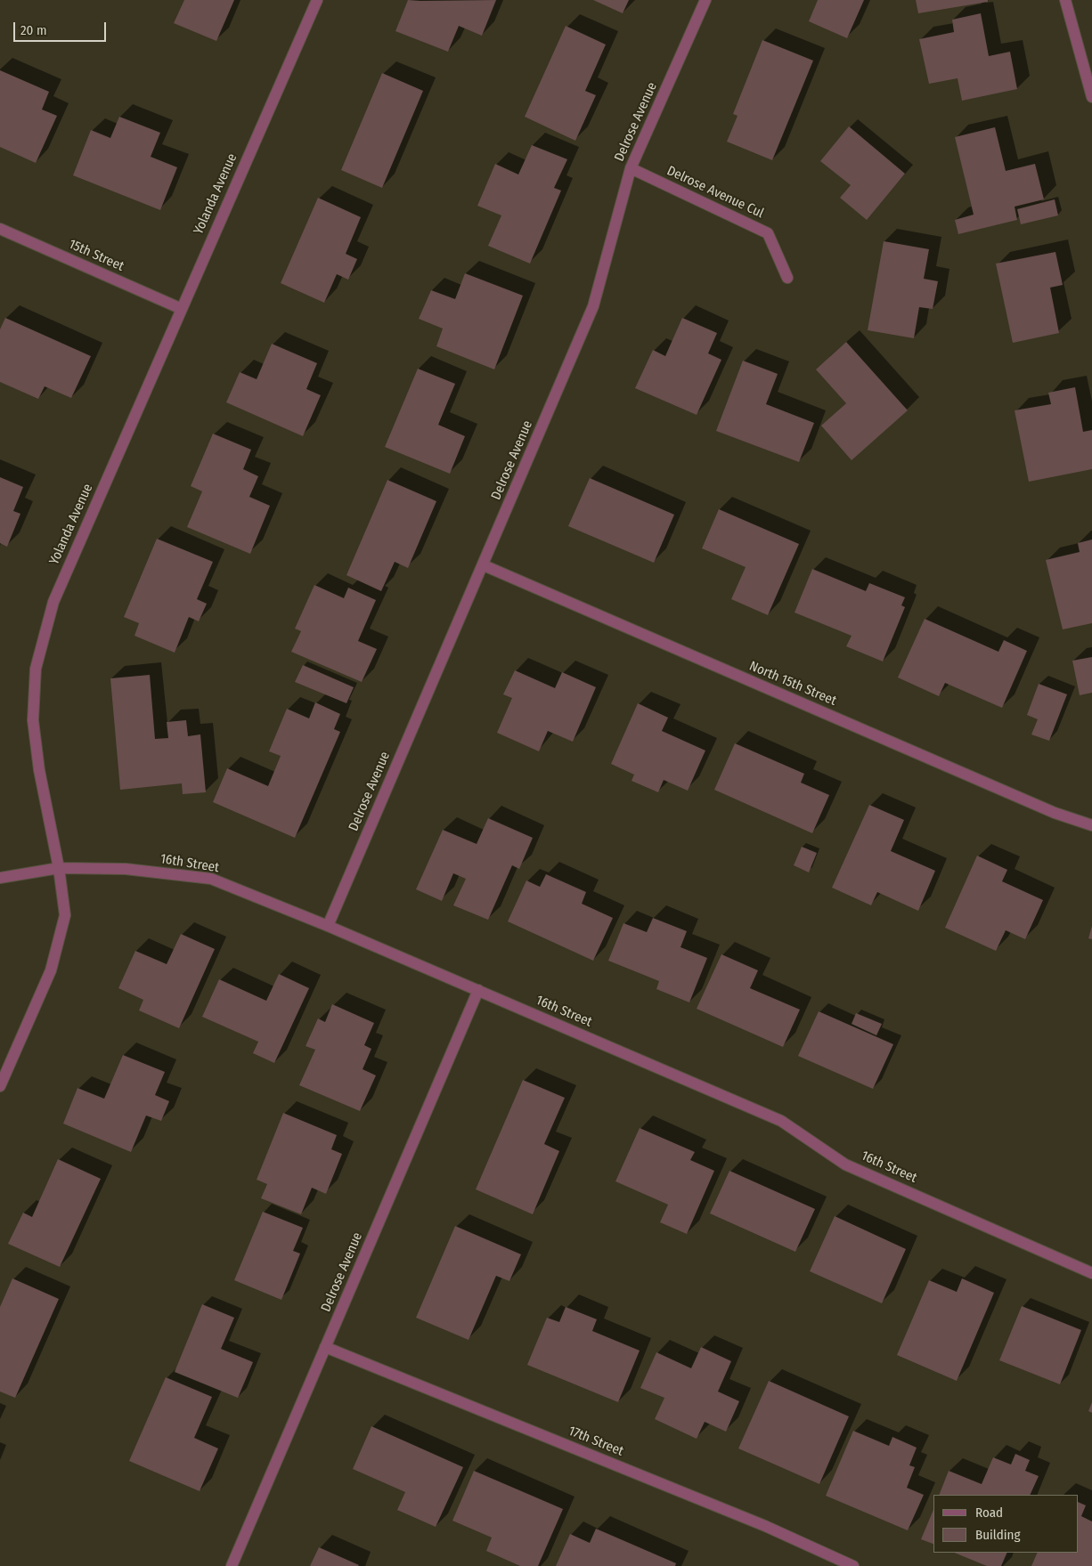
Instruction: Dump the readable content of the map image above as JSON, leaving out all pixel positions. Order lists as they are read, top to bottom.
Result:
{
  "streets": {
    "street": [
      "Delrose Avenue",
      "Delrose Avenue Cul",
      "Yolanda Avenue",
      "15th Street",
      "North 15th Street",
      "16th Street",
      "17th Street"
    ]
  },
  "crossings": [
    ["Delrose Avenue", "Delrose Avenue Cul"],
    ["Delrose Avenue", "North 15th Street"],
    ["Delrose Avenue", "16th Street"],
    ["Delrose Avenue", "17th Street"],
    ["Yolanda Avenue", "15th Street"],
    ["Yolanda Avenue", "16th Street"]
  ],
  "legend": ["Road", "Building"],
  "scale_bar": "20 m"
}
